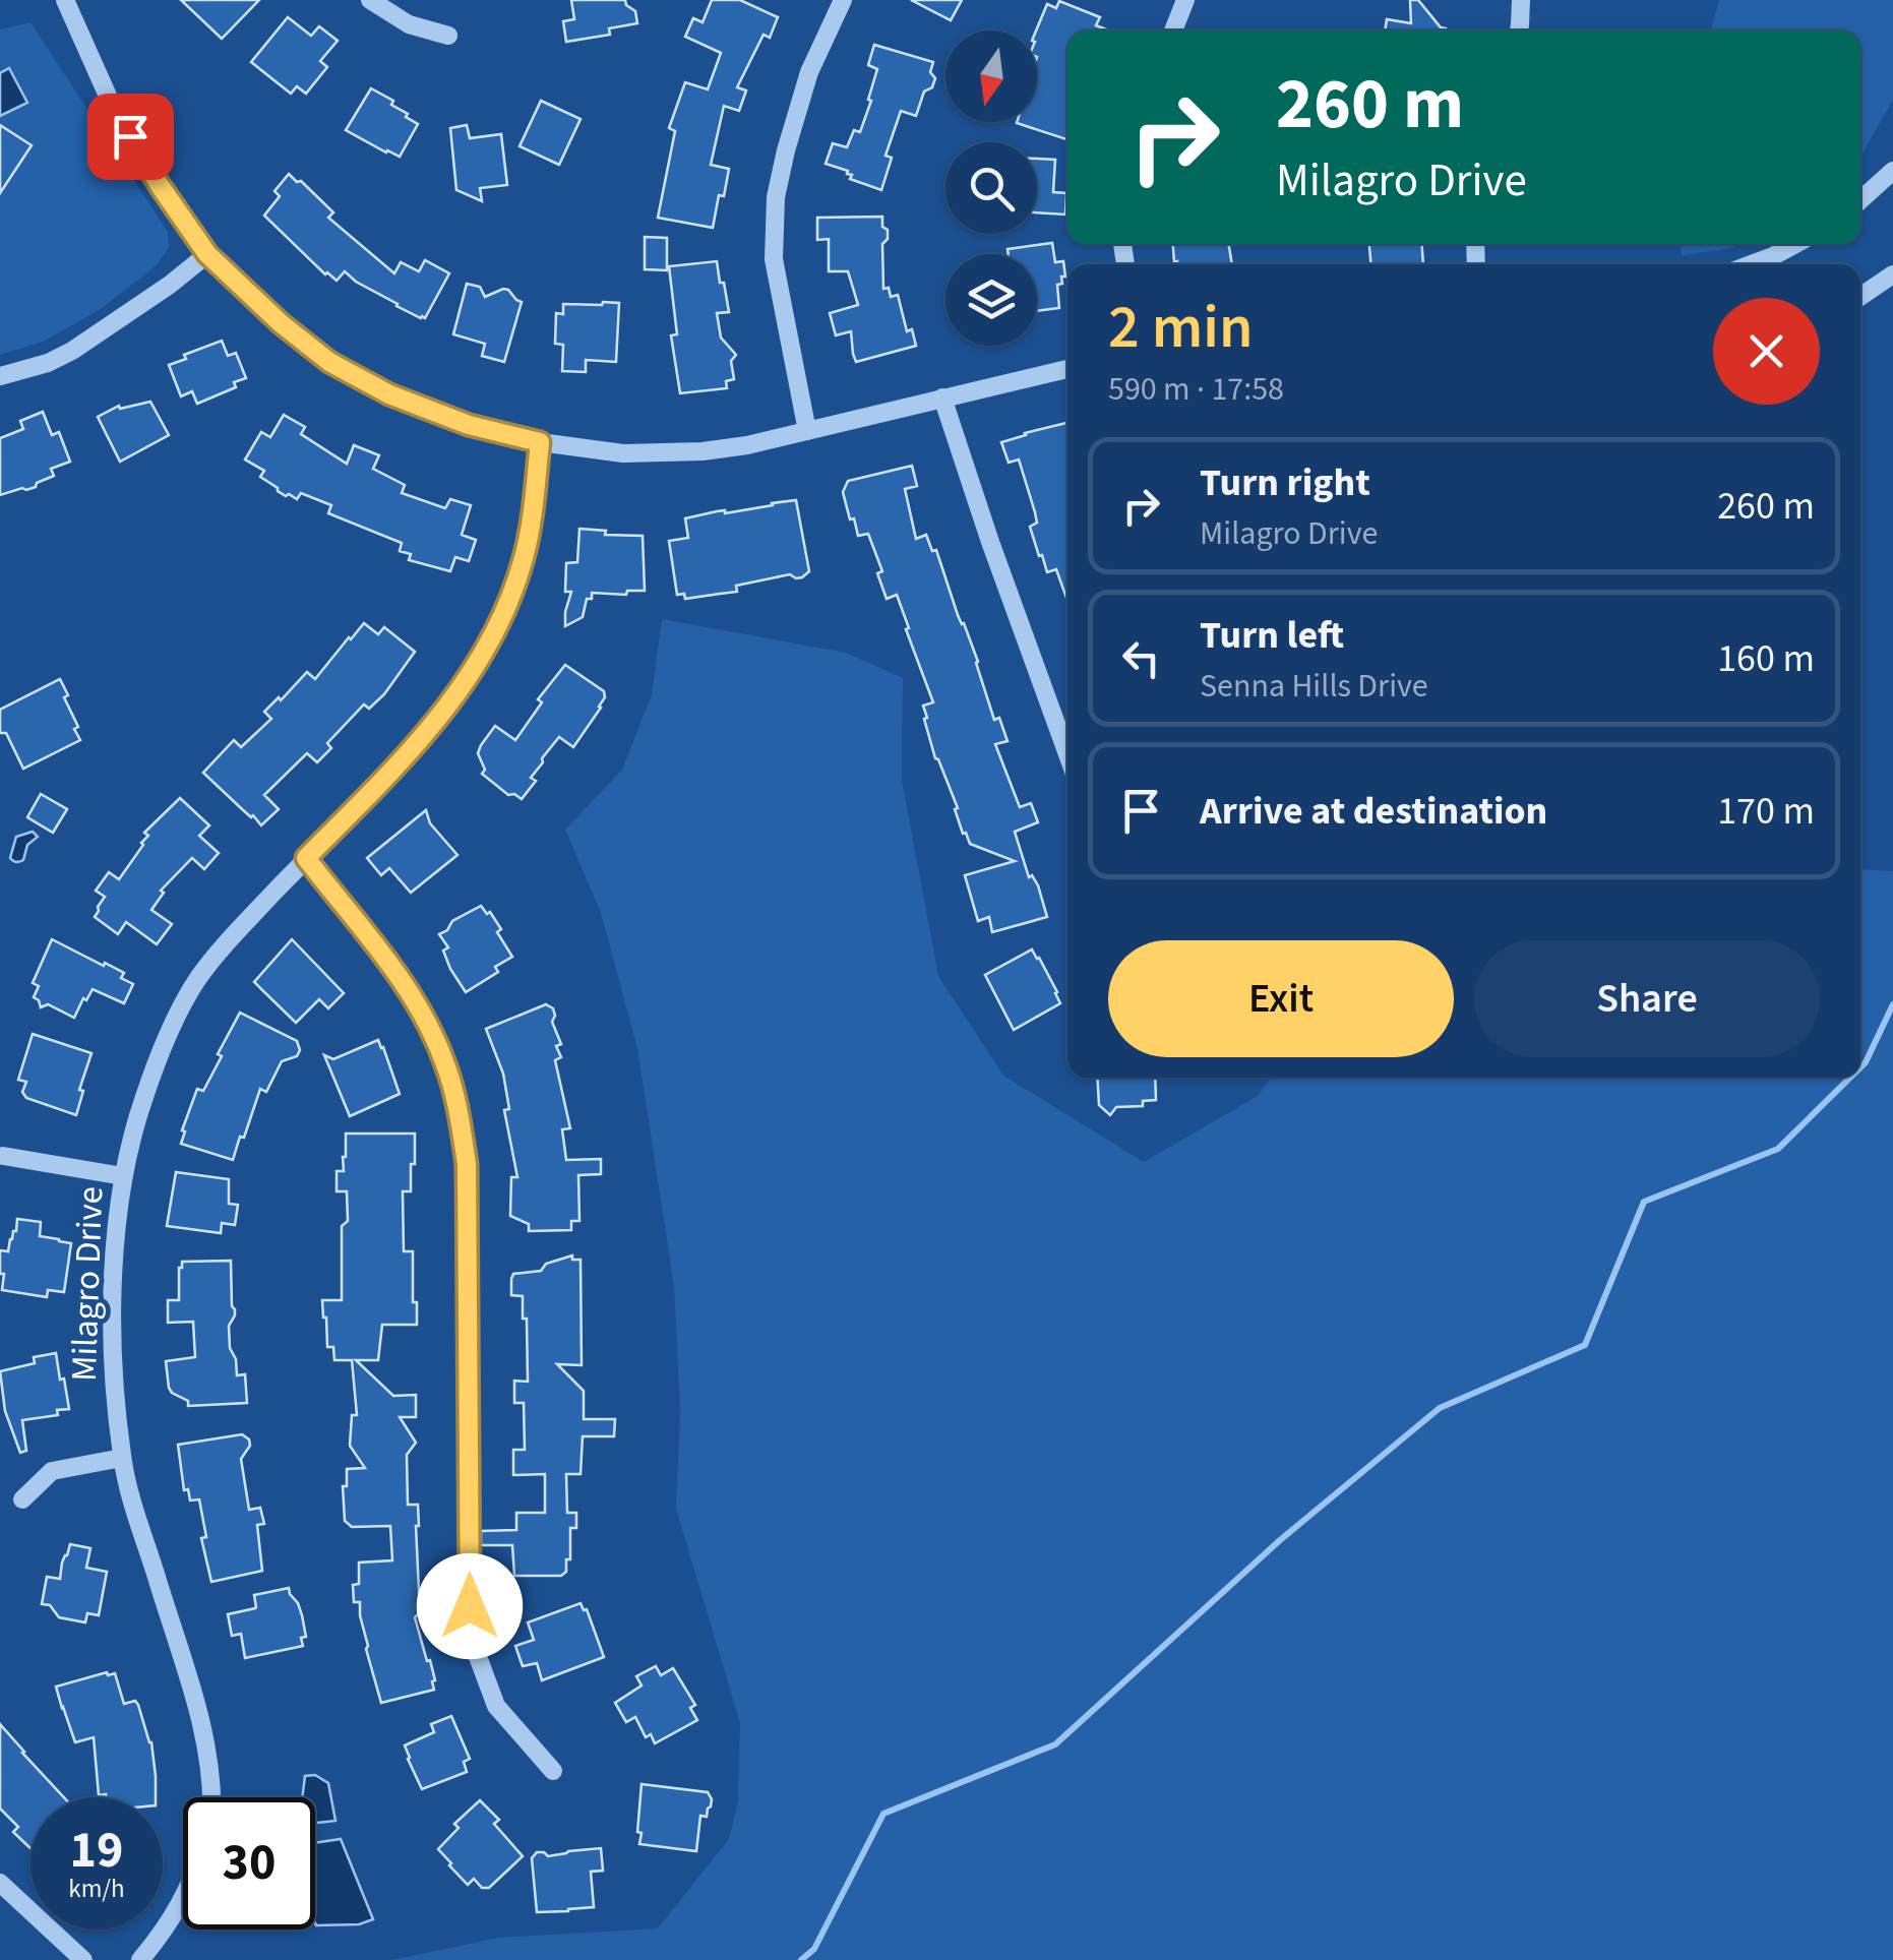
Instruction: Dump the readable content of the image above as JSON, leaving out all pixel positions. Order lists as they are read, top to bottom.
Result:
{
  "streets": {
    "street": ["Milagro Drive"]
  },
  "north": "bottom",
  "page": {
    "turn": ["260 m", "Milagro Drive"],
    "heading": ["2 min", "590 m · 17:58"],
    "list": [
      {
        "name": "Turn right",
        "note": "Milagro Drive",
        "value": "260 m"
      },
      {
        "name": "Turn left",
        "note": "Senna Hills Drive",
        "value": "160 m"
      },
      {
        "name": "Arrive at destination",
        "value": "170 m"
      }
    ],
    "buttons": ["Exit", "Share"],
    "speed": "19 km/h",
    "limit": "30"
  }
}
